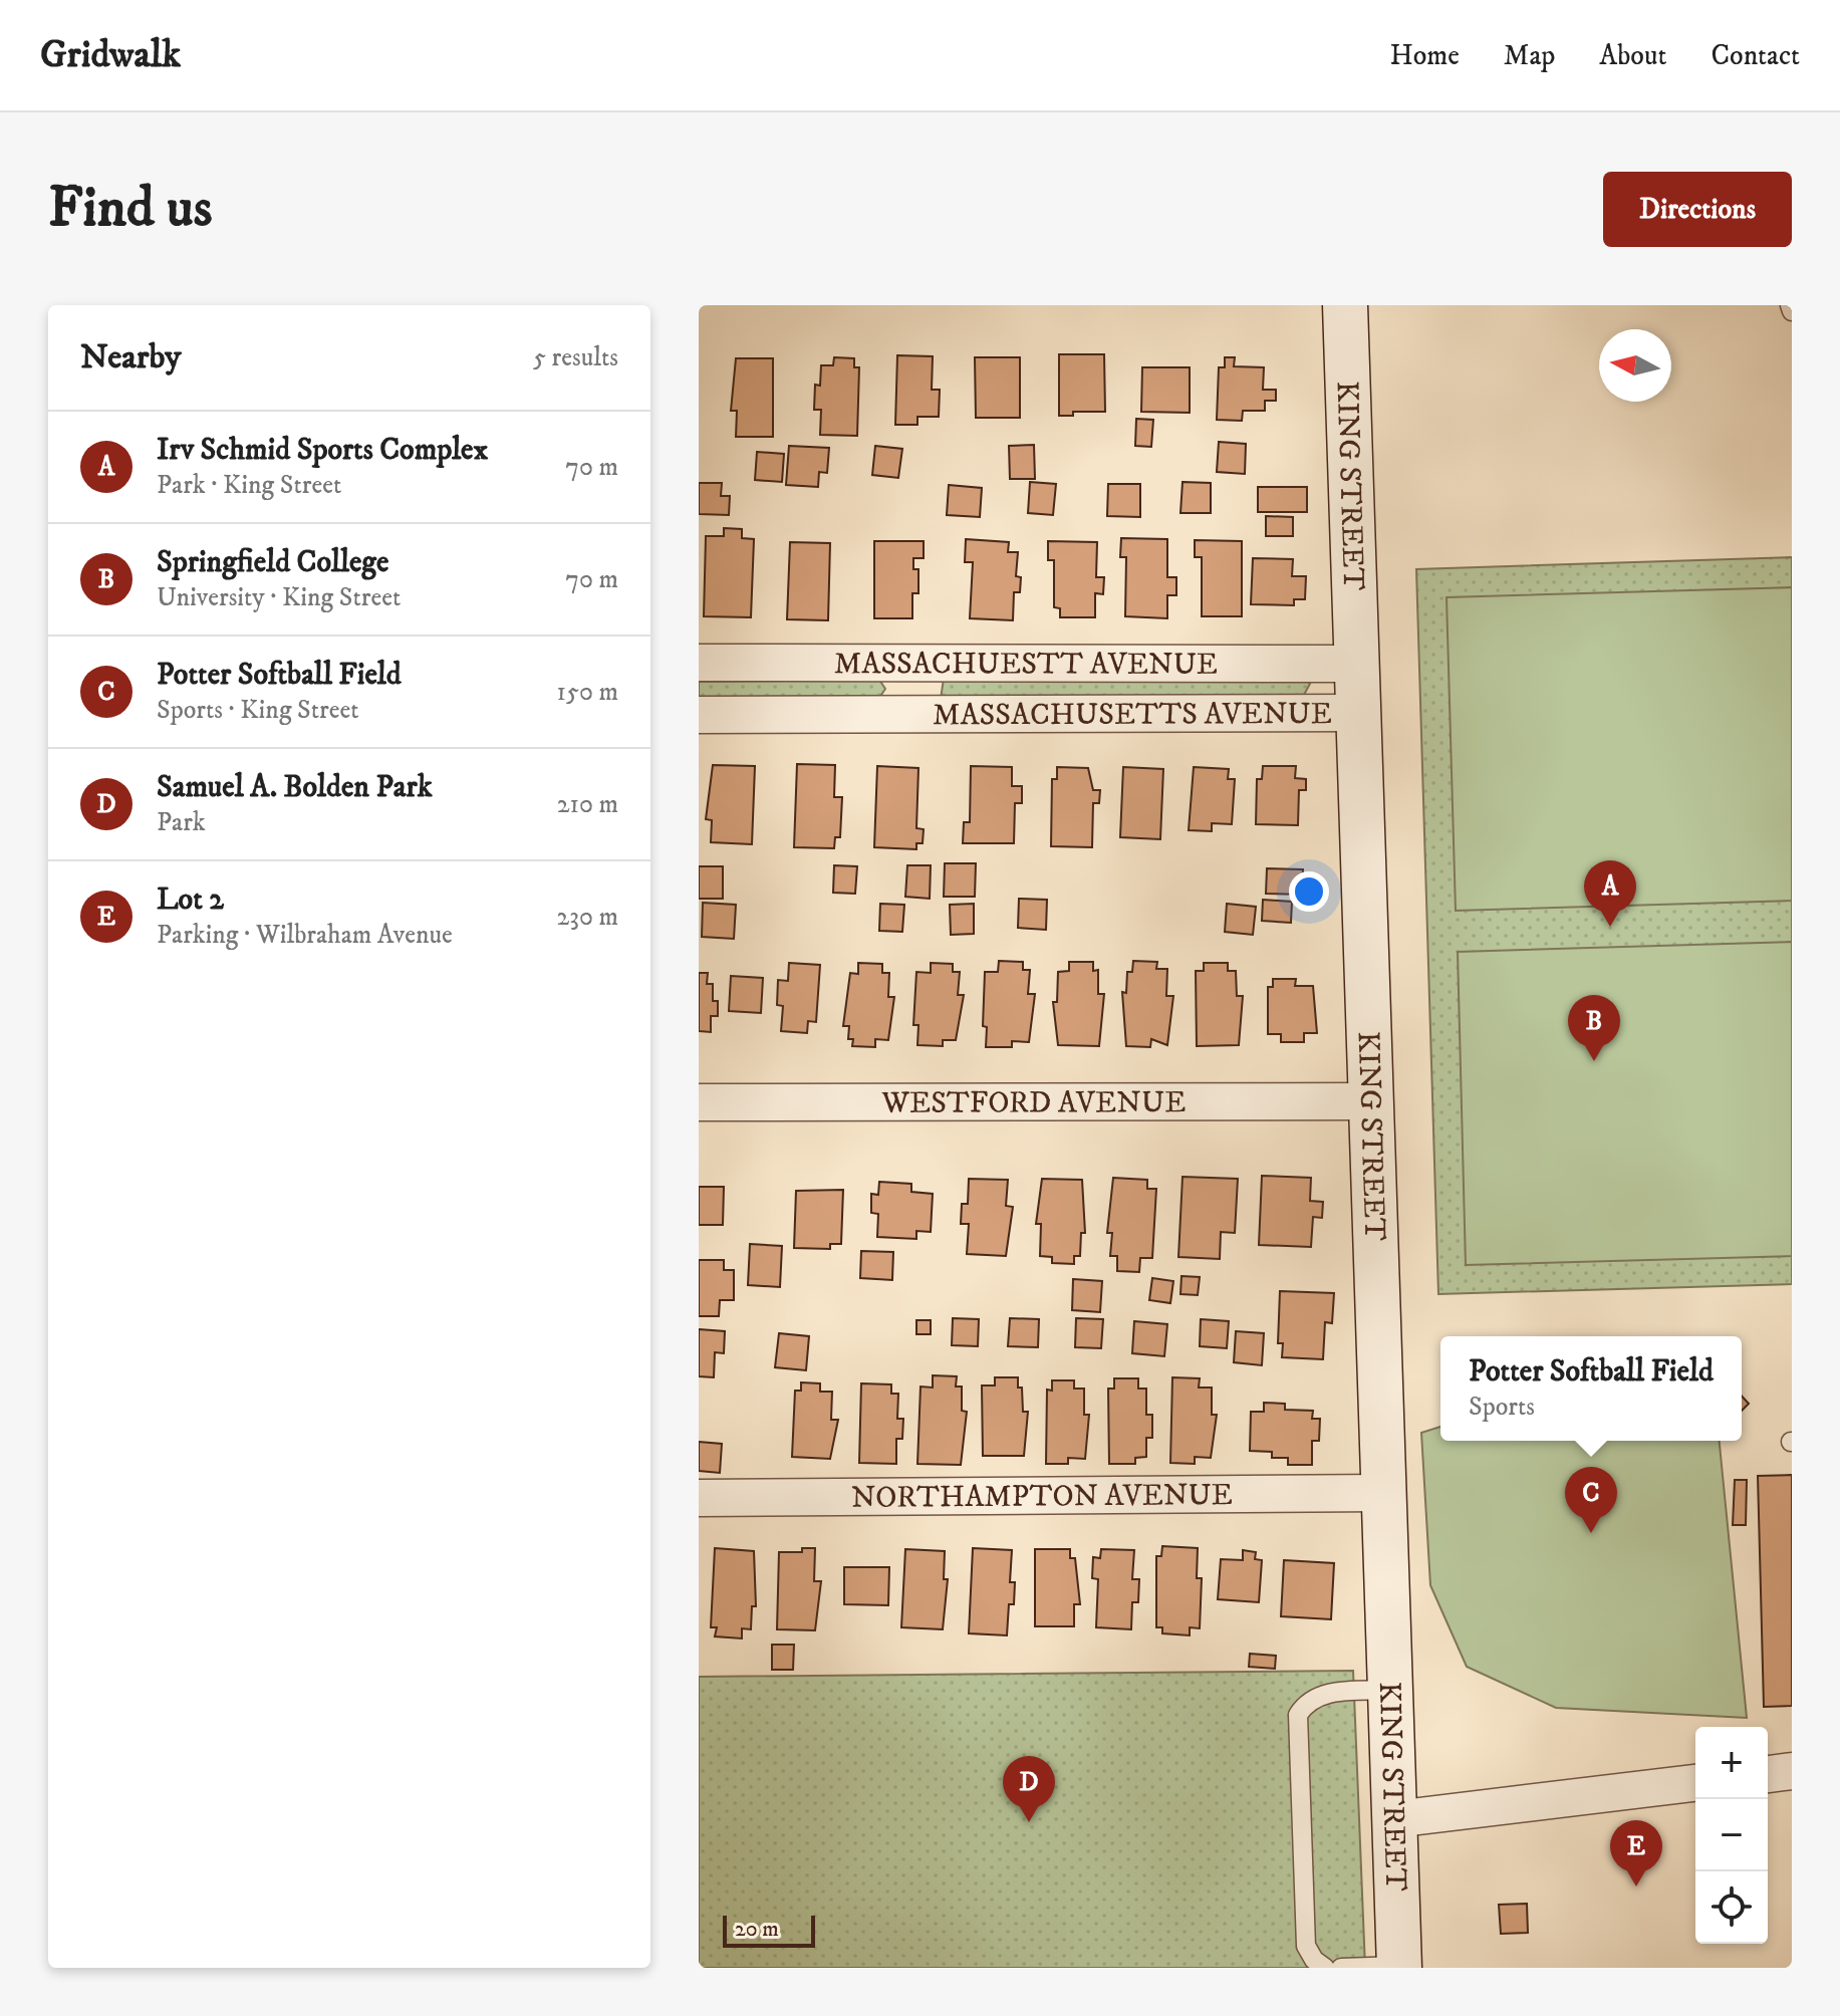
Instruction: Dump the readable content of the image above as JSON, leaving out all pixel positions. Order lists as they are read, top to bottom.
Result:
{
  "streets": {
    "street": [
      "KING STREET",
      "MASSACHUESTT AVENUE",
      "MASSACHUSETTS AVENUE",
      "WESTFORD AVENUE",
      "NORTHAMPTON AVENUE"
    ]
  },
  "crossings": [
    ["KING STREET", "MASSACHUESTT AVENUE"],
    ["KING STREET", "MASSACHUSETTS AVENUE"],
    ["KING STREET", "WESTFORD AVENUE"],
    ["KING STREET", "NORTHAMPTON AVENUE"],
    ["MASSACHUESTT AVENUE", "MASSACHUSETTS AVENUE"]
  ],
  "scale_bar": "20 m",
  "north": "left",
  "page": {
    "header": "Gridwalk",
    "nav": [
      "Home",
      "Map",
      "About",
      "Contact"
    ],
    "buttons": "Directions",
    "title": "Find us",
    "heading": ["Nearby", "5 results"],
    "list": [
      {
        "mark": "A",
        "name": "Irv Schmid Sports Complex",
        "note": "Park · King Street",
        "value": "70 m"
      },
      {
        "mark": "B",
        "name": "Springfield College",
        "note": "University · King Street",
        "value": "70 m"
      },
      {
        "mark": "C",
        "name": "Potter Softball Field",
        "note": "Sports · King Street",
        "value": "150 m"
      },
      {
        "mark": "D",
        "name": "Samuel A. Bolden Park",
        "note": "Park",
        "value": "210 m"
      },
      {
        "mark": "E",
        "name": "Lot 2",
        "note": "Parking · Wilbraham Avenue",
        "value": "230 m"
      }
    ],
    "pins": [
      "A",
      "B",
      "C",
      "D",
      "E"
    ],
    "popup": ["Potter Softball Field", "Sports"],
    "map_buttons": ["+", "−"],
    "scale": "20 m"
  }
}
